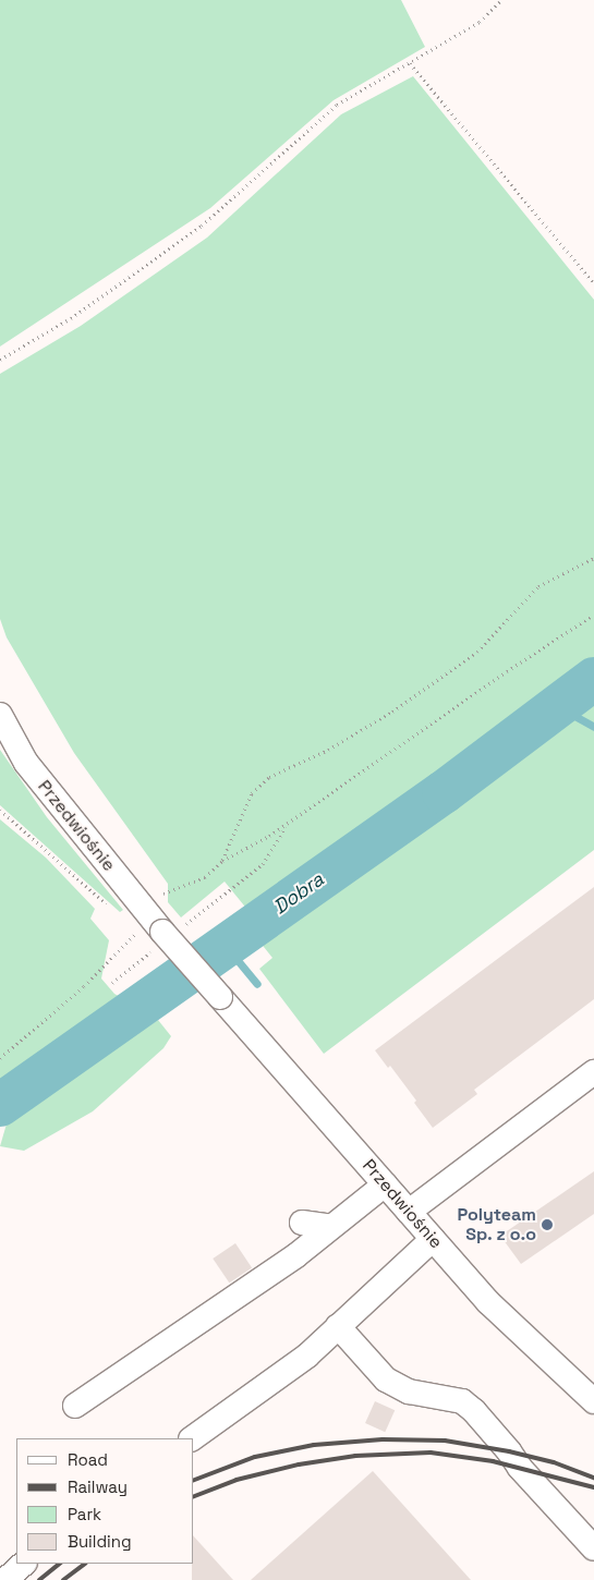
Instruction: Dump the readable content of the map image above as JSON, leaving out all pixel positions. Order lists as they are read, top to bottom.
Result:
{
  "streets": {
    "street": ["Przedwiośnie"]
  },
  "water": ["Dobra"],
  "places": ["Polyteam Sp. z o.o"],
  "legend": [
    "Road",
    "Railway",
    "Park",
    "Building"
  ]
}
